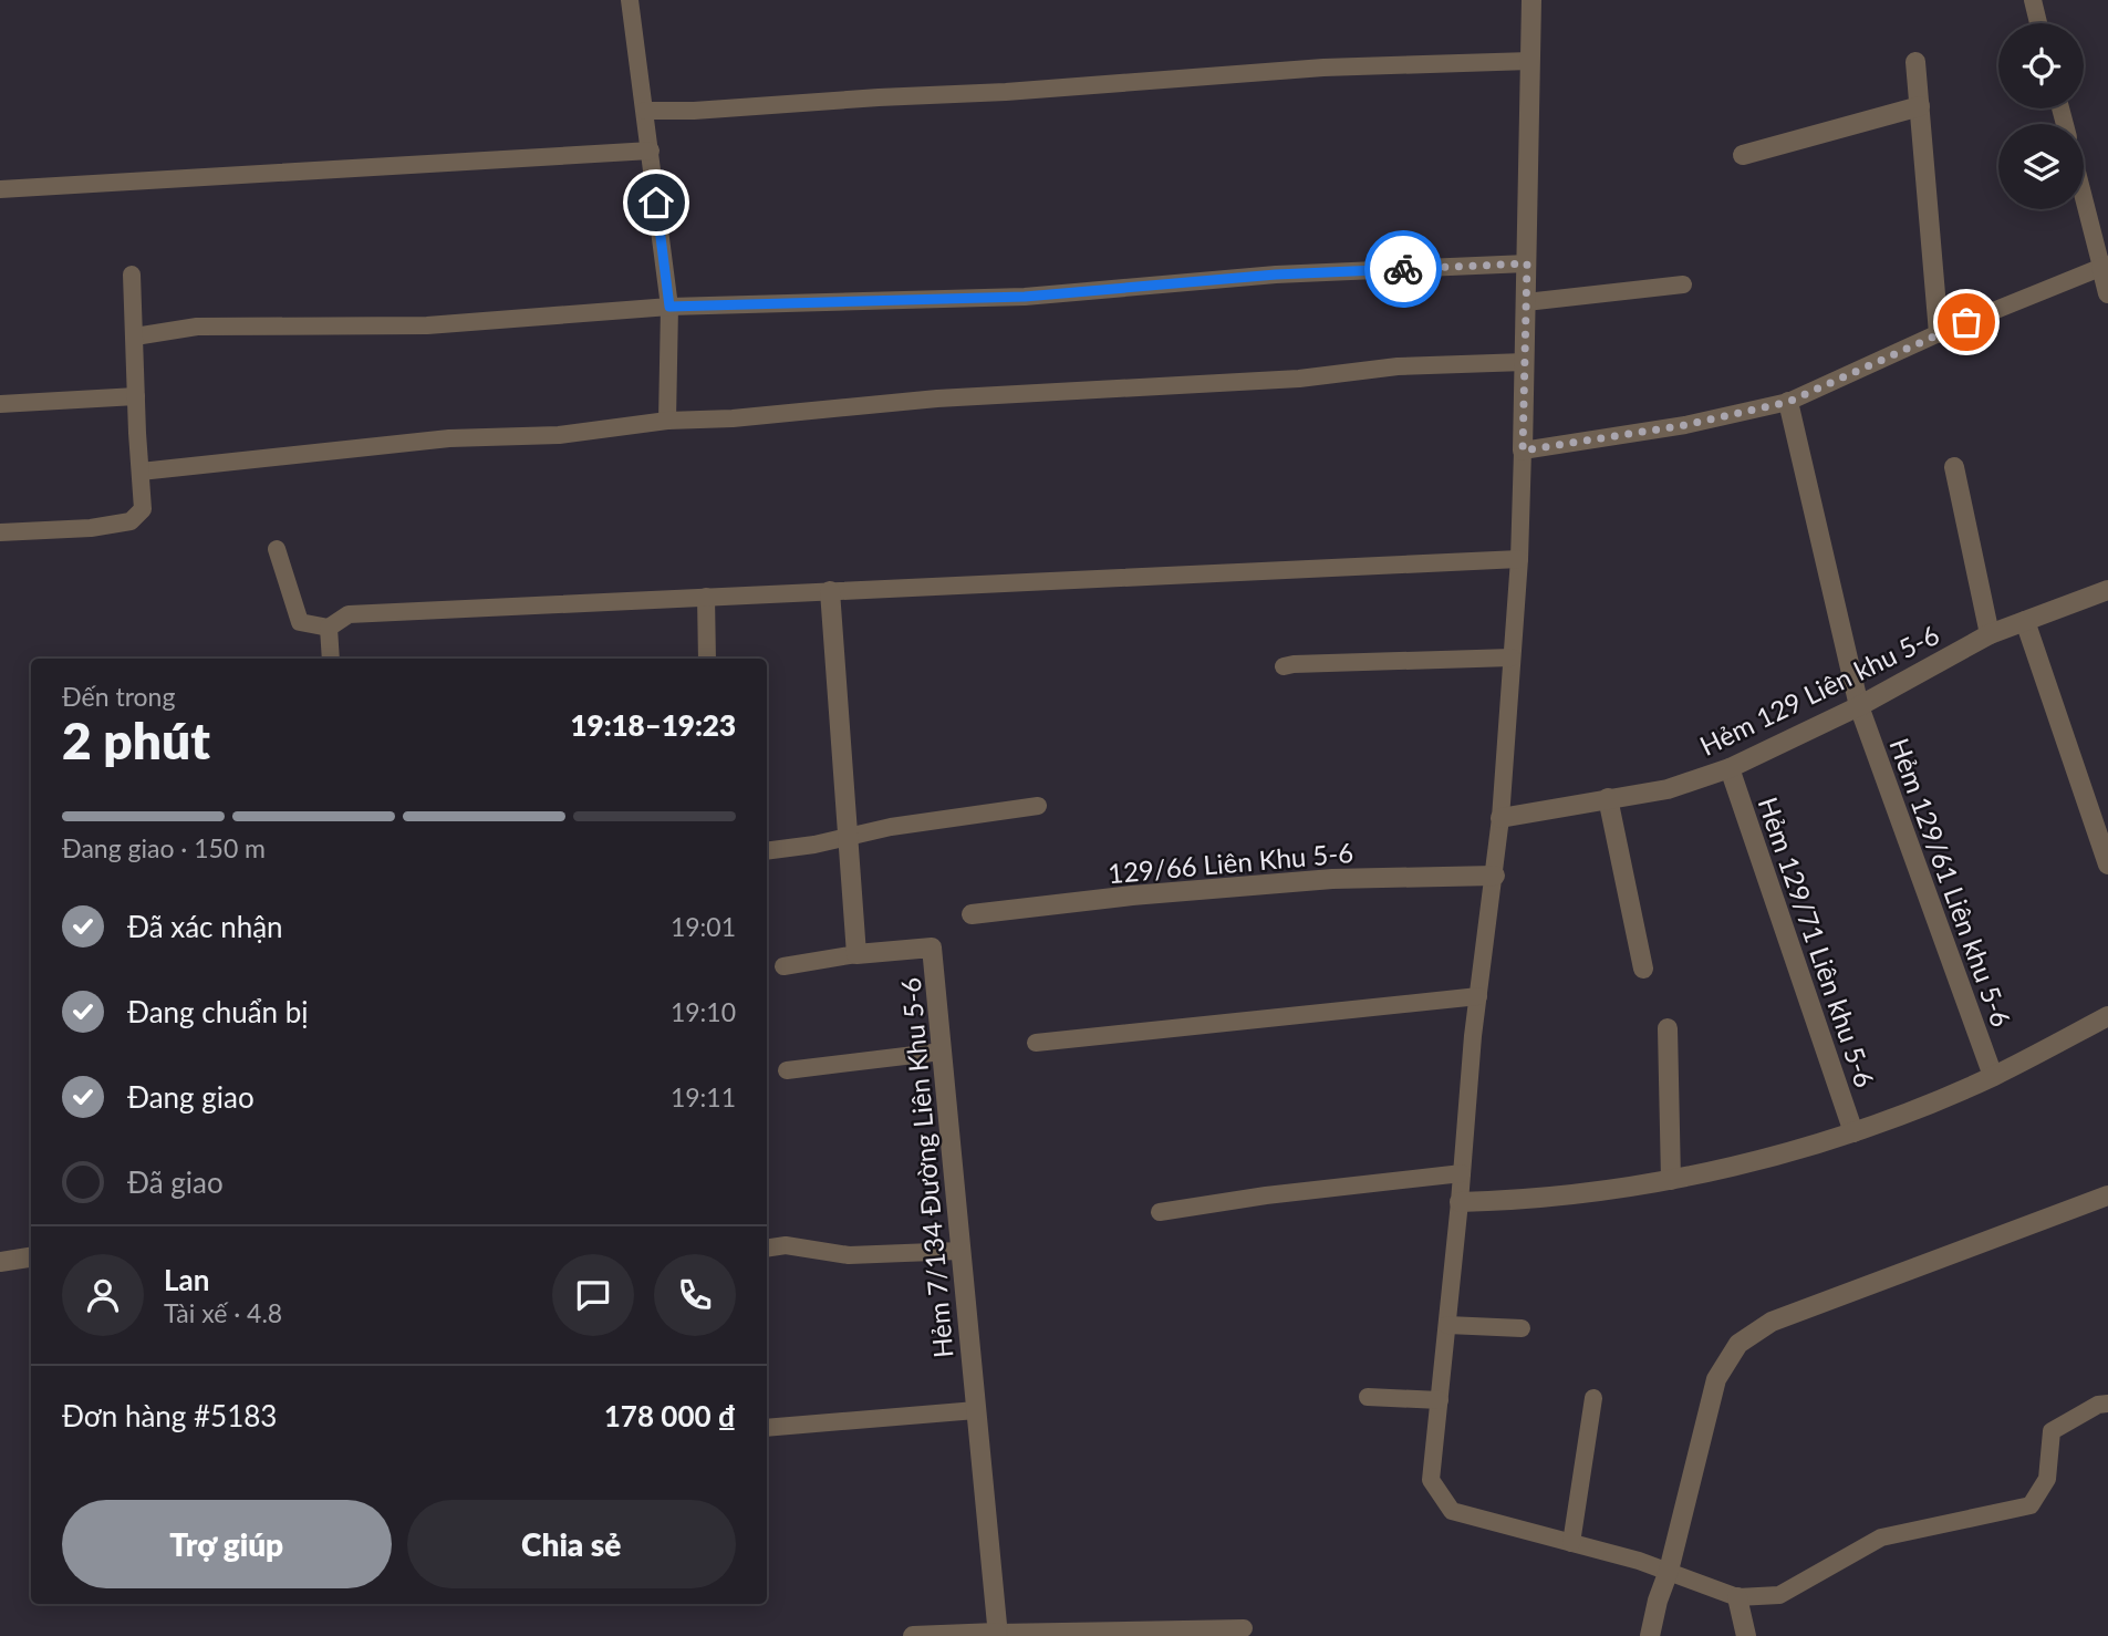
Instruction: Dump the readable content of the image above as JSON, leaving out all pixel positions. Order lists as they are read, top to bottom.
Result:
{
  "streets": {
    "street": [
      "Hẻm 129 Liên khu 5-6",
      "129/66 Liên Khu 5-6",
      "Hẻm 129/61 Liên khu 5-6",
      "Hẻm 129/71 Liên khu 5-6",
      "Hẻm 7/134 Đường Liên Khu 5-6"
    ]
  },
  "crossings": [
    ["Hẻm 129 Liên khu 5-6", "Hẻm 129/61 Liên khu 5-6"],
    ["Hẻm 129 Liên khu 5-6", "Hẻm 129/71 Liên khu 5-6"]
  ],
  "page": {
    "heading": ["2 phút", "Đến trong", "19:18–19:23"],
    "panel": [
      "Lan",
      "Tài xế · 4.8",
      "Đơn hàng #5183",
      "178 000 ₫"
    ],
    "bar": "Đang giao · 150 m",
    "list": [
      ["Đã xác nhận", "19:01"],
      ["Đang chuẩn bị", "19:10"],
      ["Đang giao", "19:11"],
      "Đã giao"
    ],
    "buttons": ["Trợ giúp", "Chia sẻ"]
  }
}
